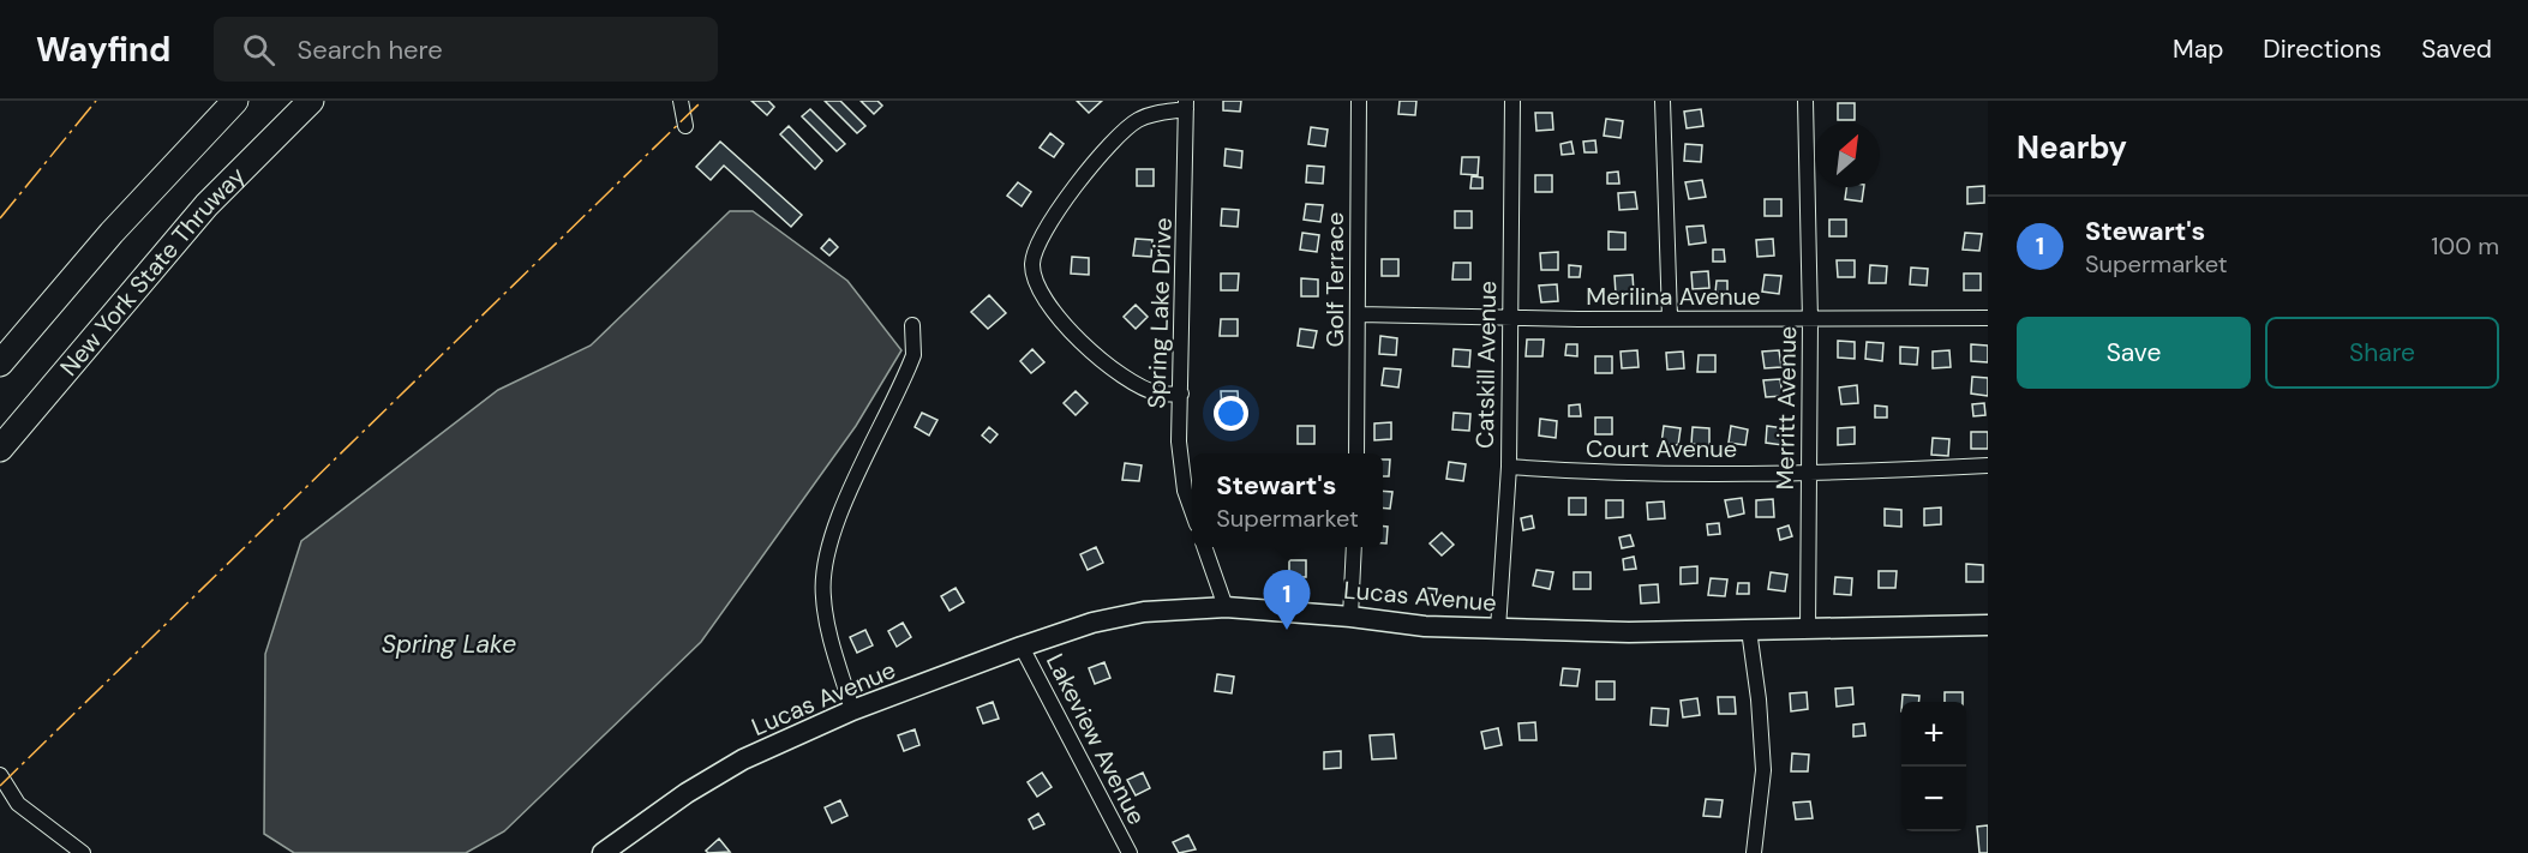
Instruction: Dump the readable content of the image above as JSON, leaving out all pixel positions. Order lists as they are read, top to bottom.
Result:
{
  "streets": {
    "highway": ["New York State Thruway"],
    "street": [
      "Golf Terrace",
      "Merilina Avenue",
      "Spring Lake Drive",
      "Catskill Avenue",
      "Merritt Avenue",
      "Court Avenue",
      "Lucas Avenue",
      "Lakeview Avenue"
    ]
  },
  "crossings": [
    ["Golf Terrace", "Merilina Avenue"],
    ["Merilina Avenue", "Catskill Avenue"],
    ["Merilina Avenue", "Merritt Avenue"],
    ["Catskill Avenue", "Court Avenue"],
    ["Catskill Avenue", "Lucas Avenue"],
    ["Merritt Avenue", "Court Avenue"],
    ["Merritt Avenue", "Lucas Avenue"],
    ["Lucas Avenue", "Lakeview Avenue"]
  ],
  "water": ["Spring Lake"],
  "north": "top right",
  "page": {
    "header": "Wayfind",
    "search": "Search here",
    "nav": ["Map", "Directions", "Saved"],
    "heading": "Nearby",
    "list": [
      {
        "mark": "1",
        "name": "Stewart's",
        "note": "Supermarket",
        "value": "100 m"
      }
    ],
    "buttons": ["Save", "Share"],
    "popup": ["Stewart's", "Supermarket"],
    "pins": "1",
    "map_buttons": ["+", "−"]
  }
}
